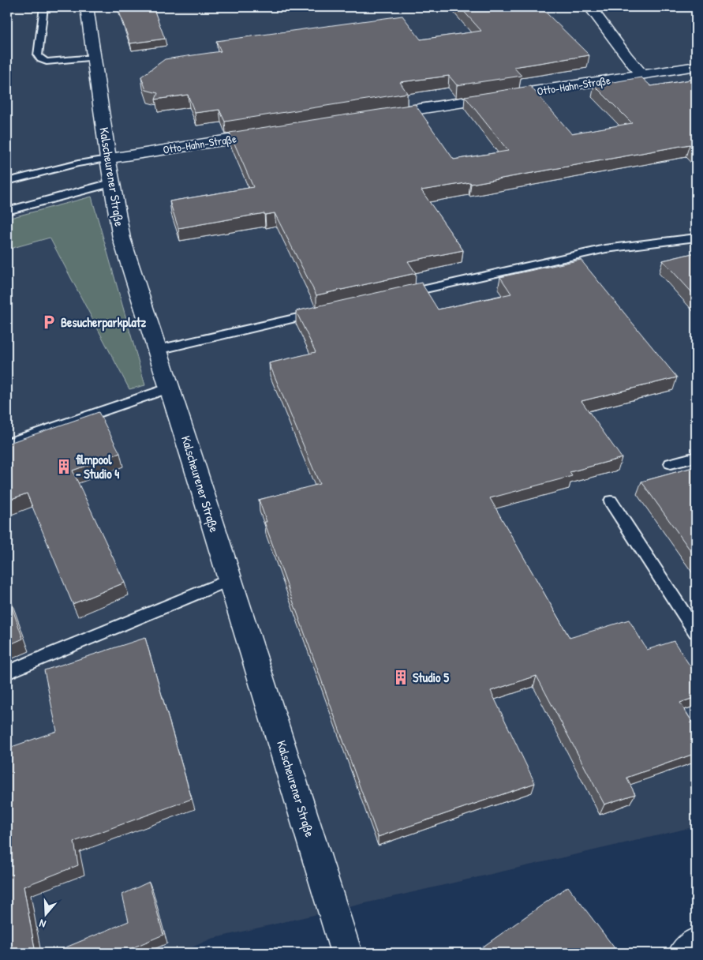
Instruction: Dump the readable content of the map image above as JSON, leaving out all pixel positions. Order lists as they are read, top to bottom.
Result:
{
  "streets": {
    "street": ["Otto-Hahn-Straße", "Kalscheurener Straße"]
  },
  "crossings": [
    ["Otto-Hahn-Straße", "Kalscheurener Straße"]
  ],
  "places": {
    "parking": ["Besucherparkplatz"],
    "building": ["filmpool - Studio 4", "Studio 5"]
  },
  "north": "bottom"
}
